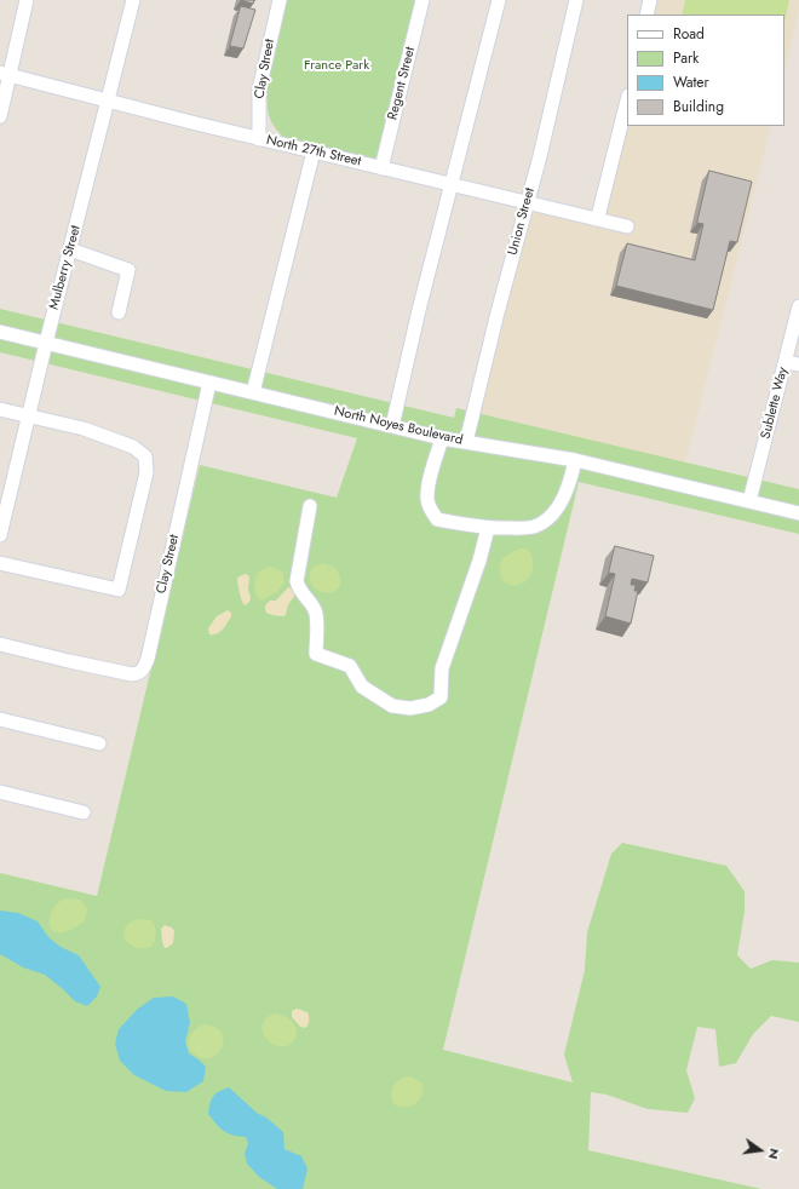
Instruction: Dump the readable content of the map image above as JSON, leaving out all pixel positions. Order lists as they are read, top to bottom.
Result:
{
  "streets": {
    "street": [
      "Clay Street",
      "Regent Street",
      "North 27th Street",
      "Union Street",
      "Mulberry Street",
      "Sublette Way",
      "North Noyes Boulevard"
    ]
  },
  "crossings": [
    ["Clay Street", "North 27th Street"],
    ["Clay Street", "North Noyes Boulevard"],
    ["Regent Street", "North 27th Street"],
    ["North 27th Street", "Union Street"],
    ["North 27th Street", "Mulberry Street"],
    ["Union Street", "North Noyes Boulevard"],
    ["Mulberry Street", "North Noyes Boulevard"],
    ["Sublette Way", "North Noyes Boulevard"]
  ],
  "parks": ["France Park"],
  "legend": [
    "Road",
    "Park",
    "Water",
    "Building"
  ],
  "north": "right"
}
